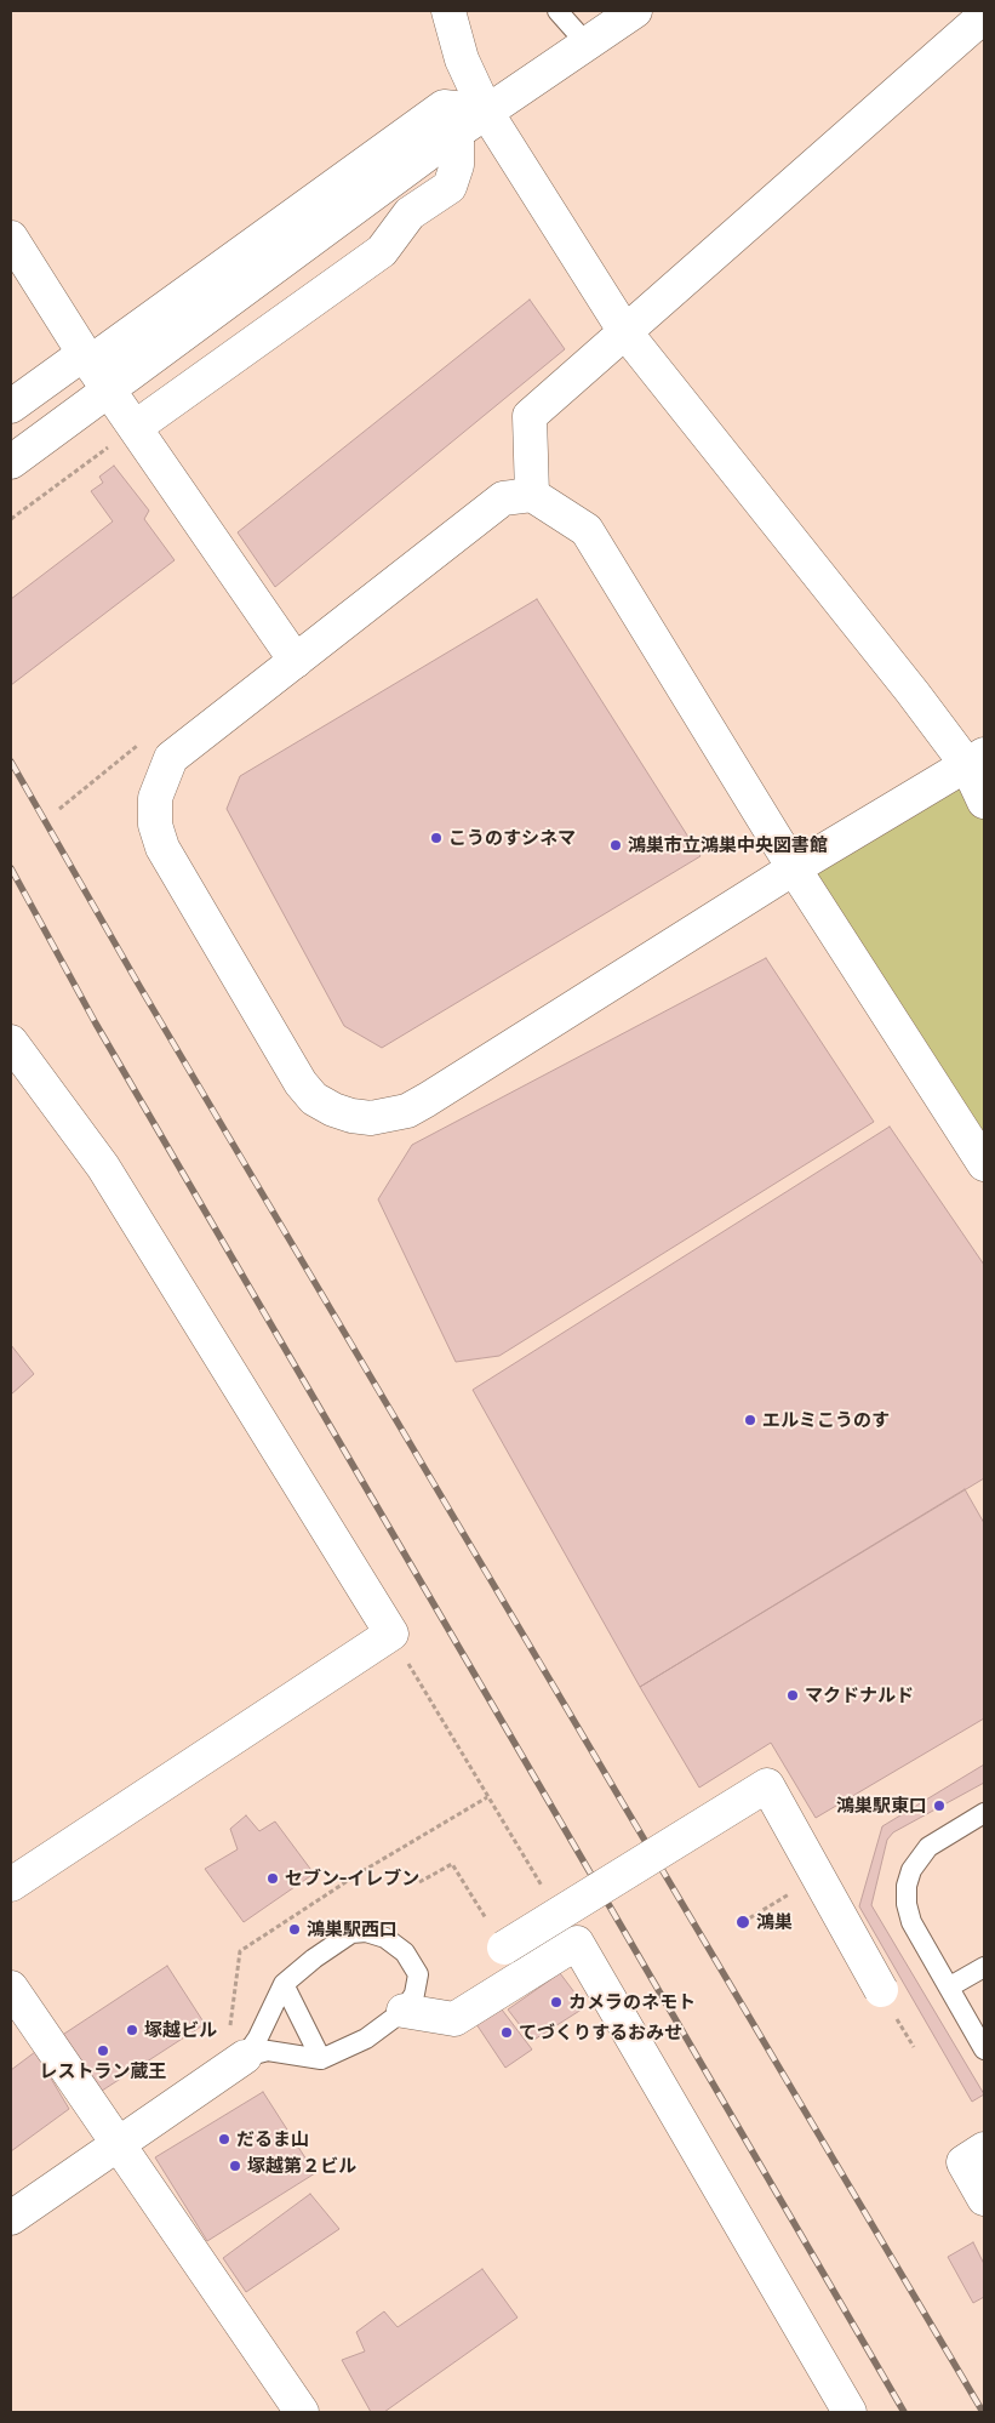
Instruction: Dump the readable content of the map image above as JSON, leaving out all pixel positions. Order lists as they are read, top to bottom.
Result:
{
  "places": [
    "こうのすシネマ",
    "鴻巣市立鴻巣中央図書館",
    "エルミこうのす",
    "マクドナルド",
    "鴻巣駅東口",
    "セブン-イレブン",
    "鴻巣",
    "鴻巣駅西口",
    "カメラのネモト",
    "塚越ビル",
    "てづくりするおみせ",
    "レストラン蔵王",
    "だるま山",
    "塚越第２ビル"
  ]
}
